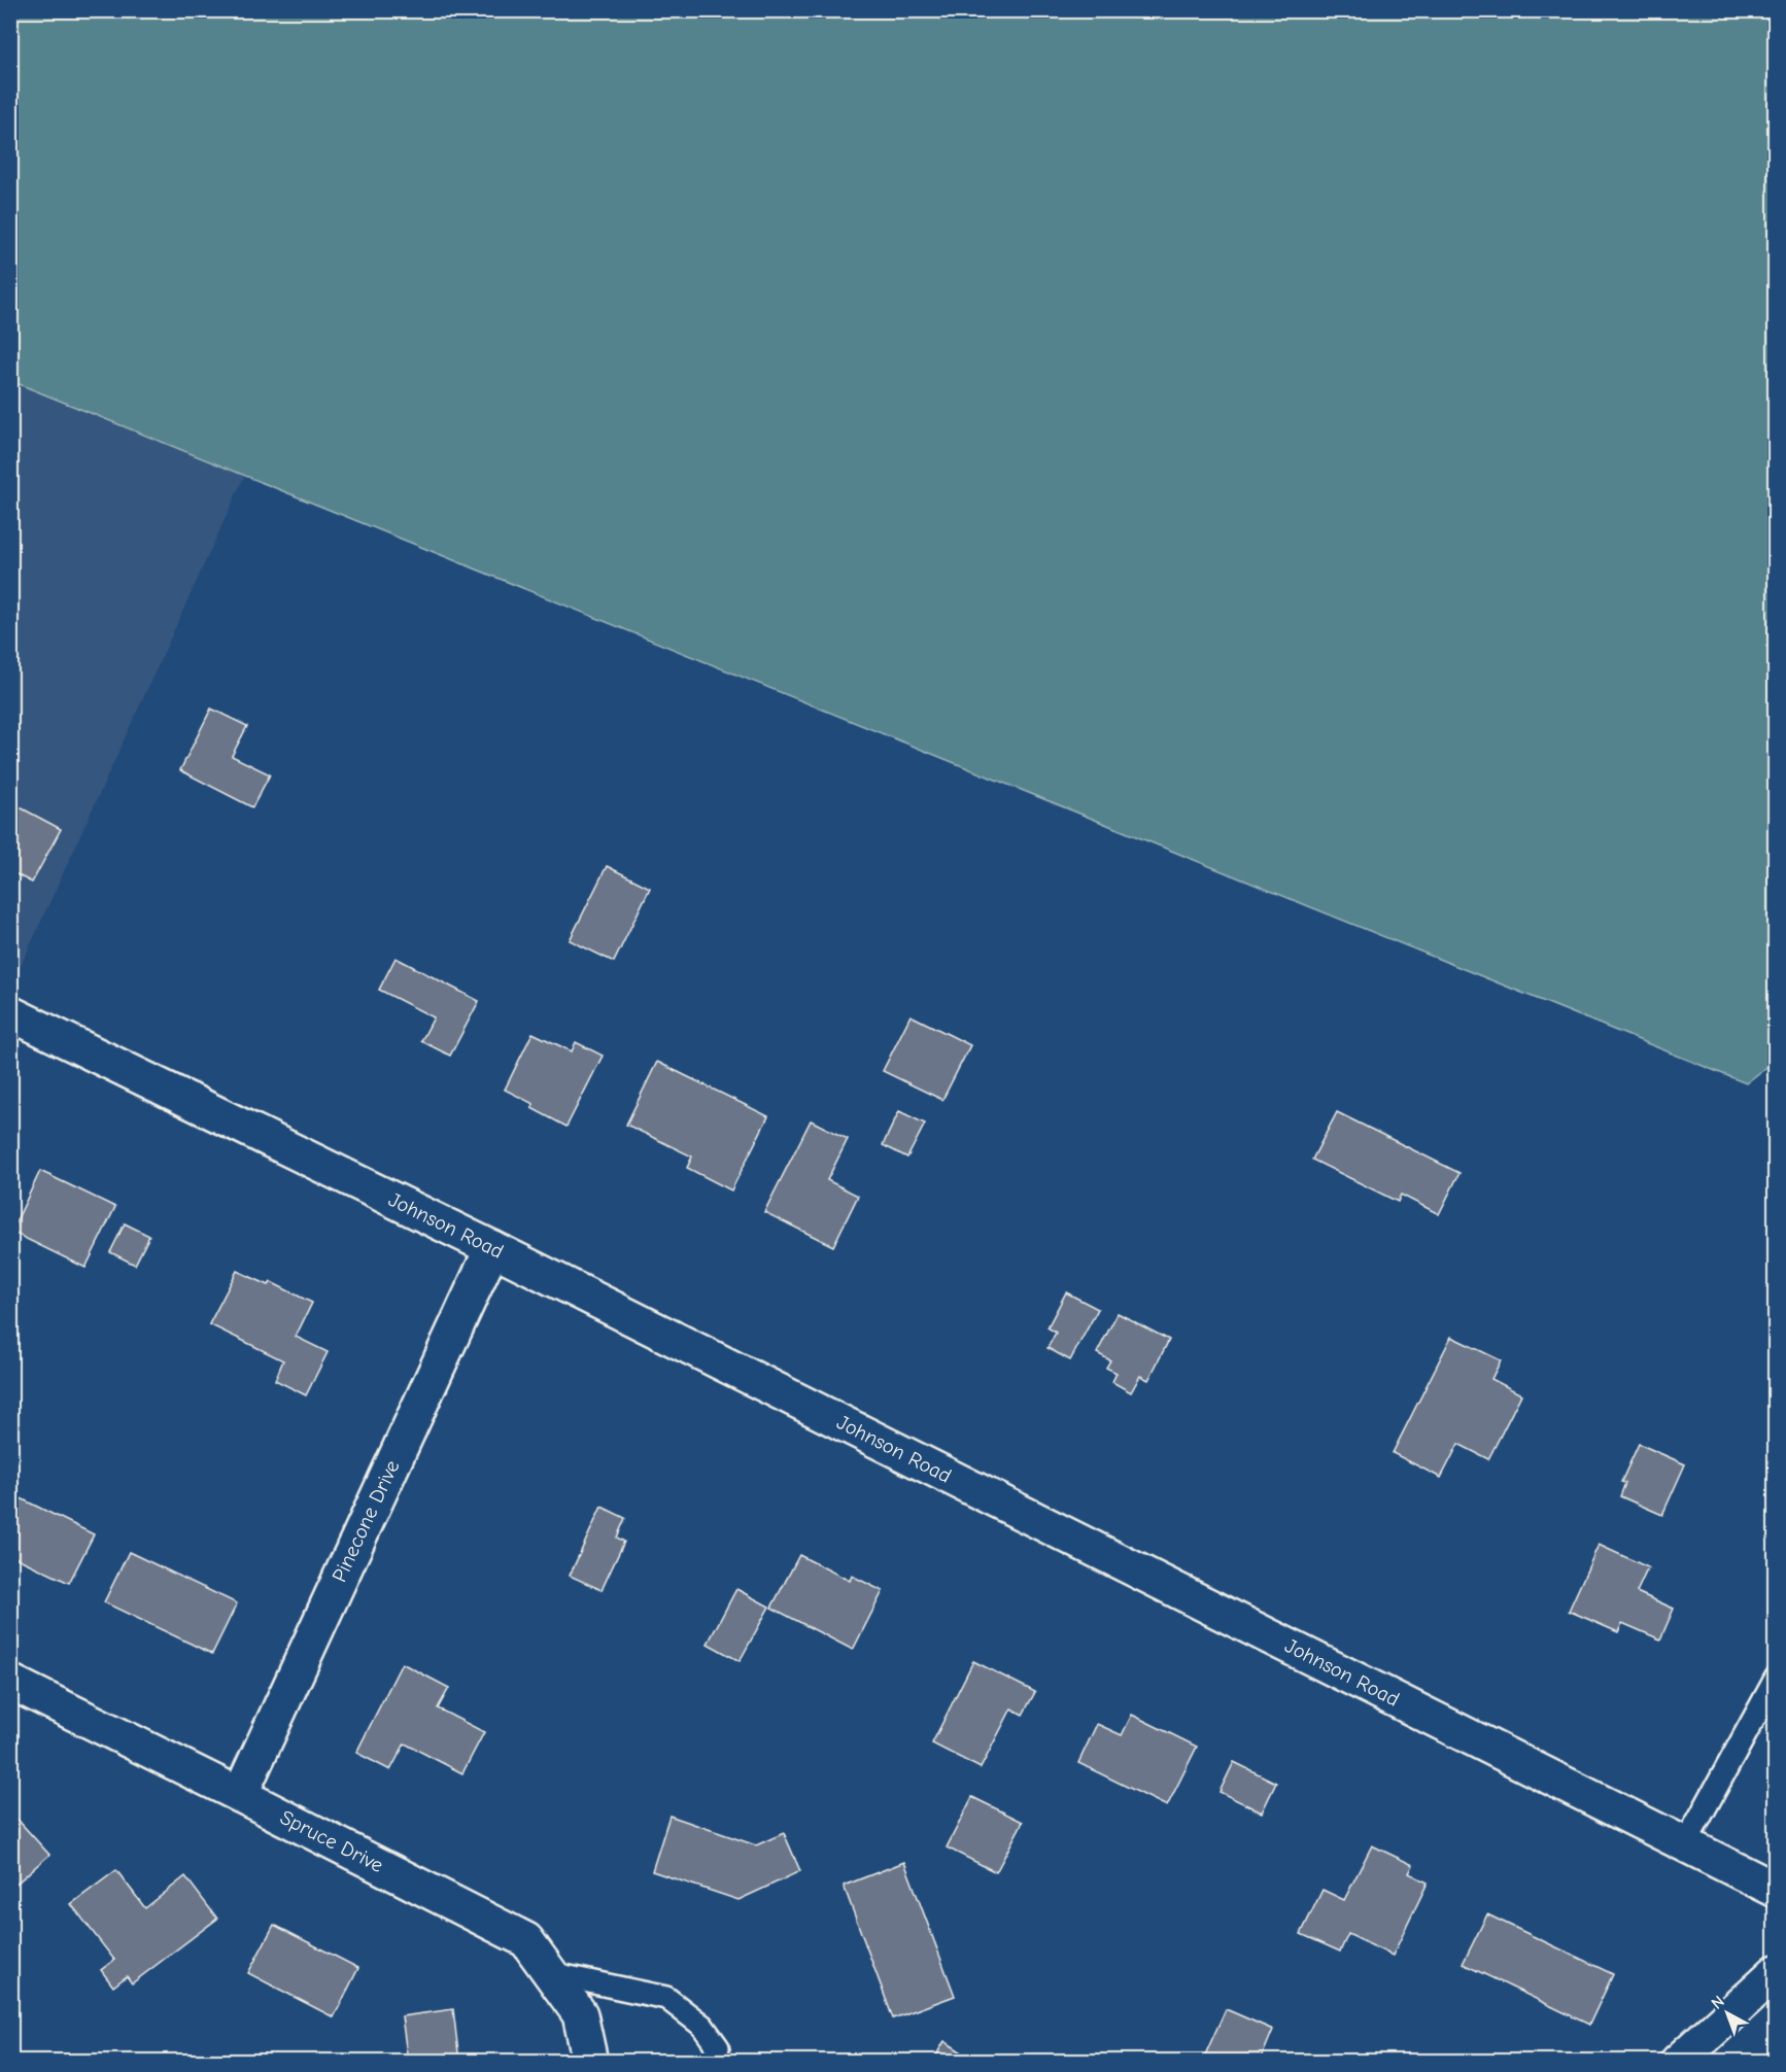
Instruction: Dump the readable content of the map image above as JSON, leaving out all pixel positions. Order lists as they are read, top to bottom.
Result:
{
  "streets": {
    "main road": ["Johnson Road", "Pinecone Drive", "Spruce Drive"]
  },
  "crossings": [
    ["Johnson Road", "Pinecone Drive"],
    ["Pinecone Drive", "Spruce Drive"]
  ],
  "north": "top left"
}
